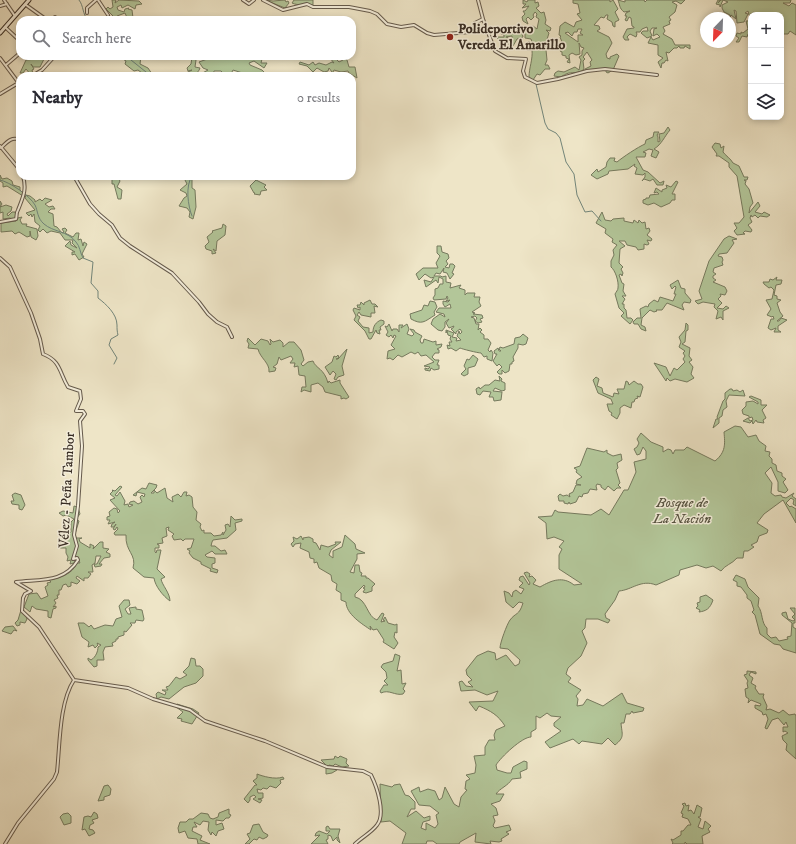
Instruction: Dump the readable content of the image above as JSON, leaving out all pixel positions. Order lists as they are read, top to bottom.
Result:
{
  "streets": {
    "street": ["Vélez - Peña Tambor"]
  },
  "parks": ["Bosque de La Nación"],
  "places": ["Polideportivo Vereda El Amarillo"],
  "north": "bottom left",
  "page": {
    "map_buttons": ["+", "−"],
    "search": "Search here",
    "heading": ["Nearby", "0 results"]
  }
}
